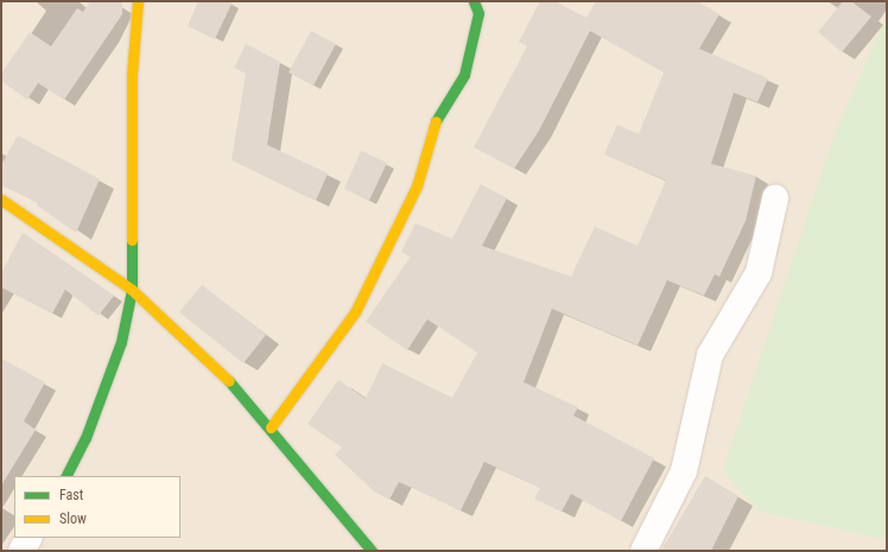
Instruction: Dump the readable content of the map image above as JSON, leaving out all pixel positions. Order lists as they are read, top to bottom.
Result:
{
  "legend": ["Fast", "Slow"]
}
